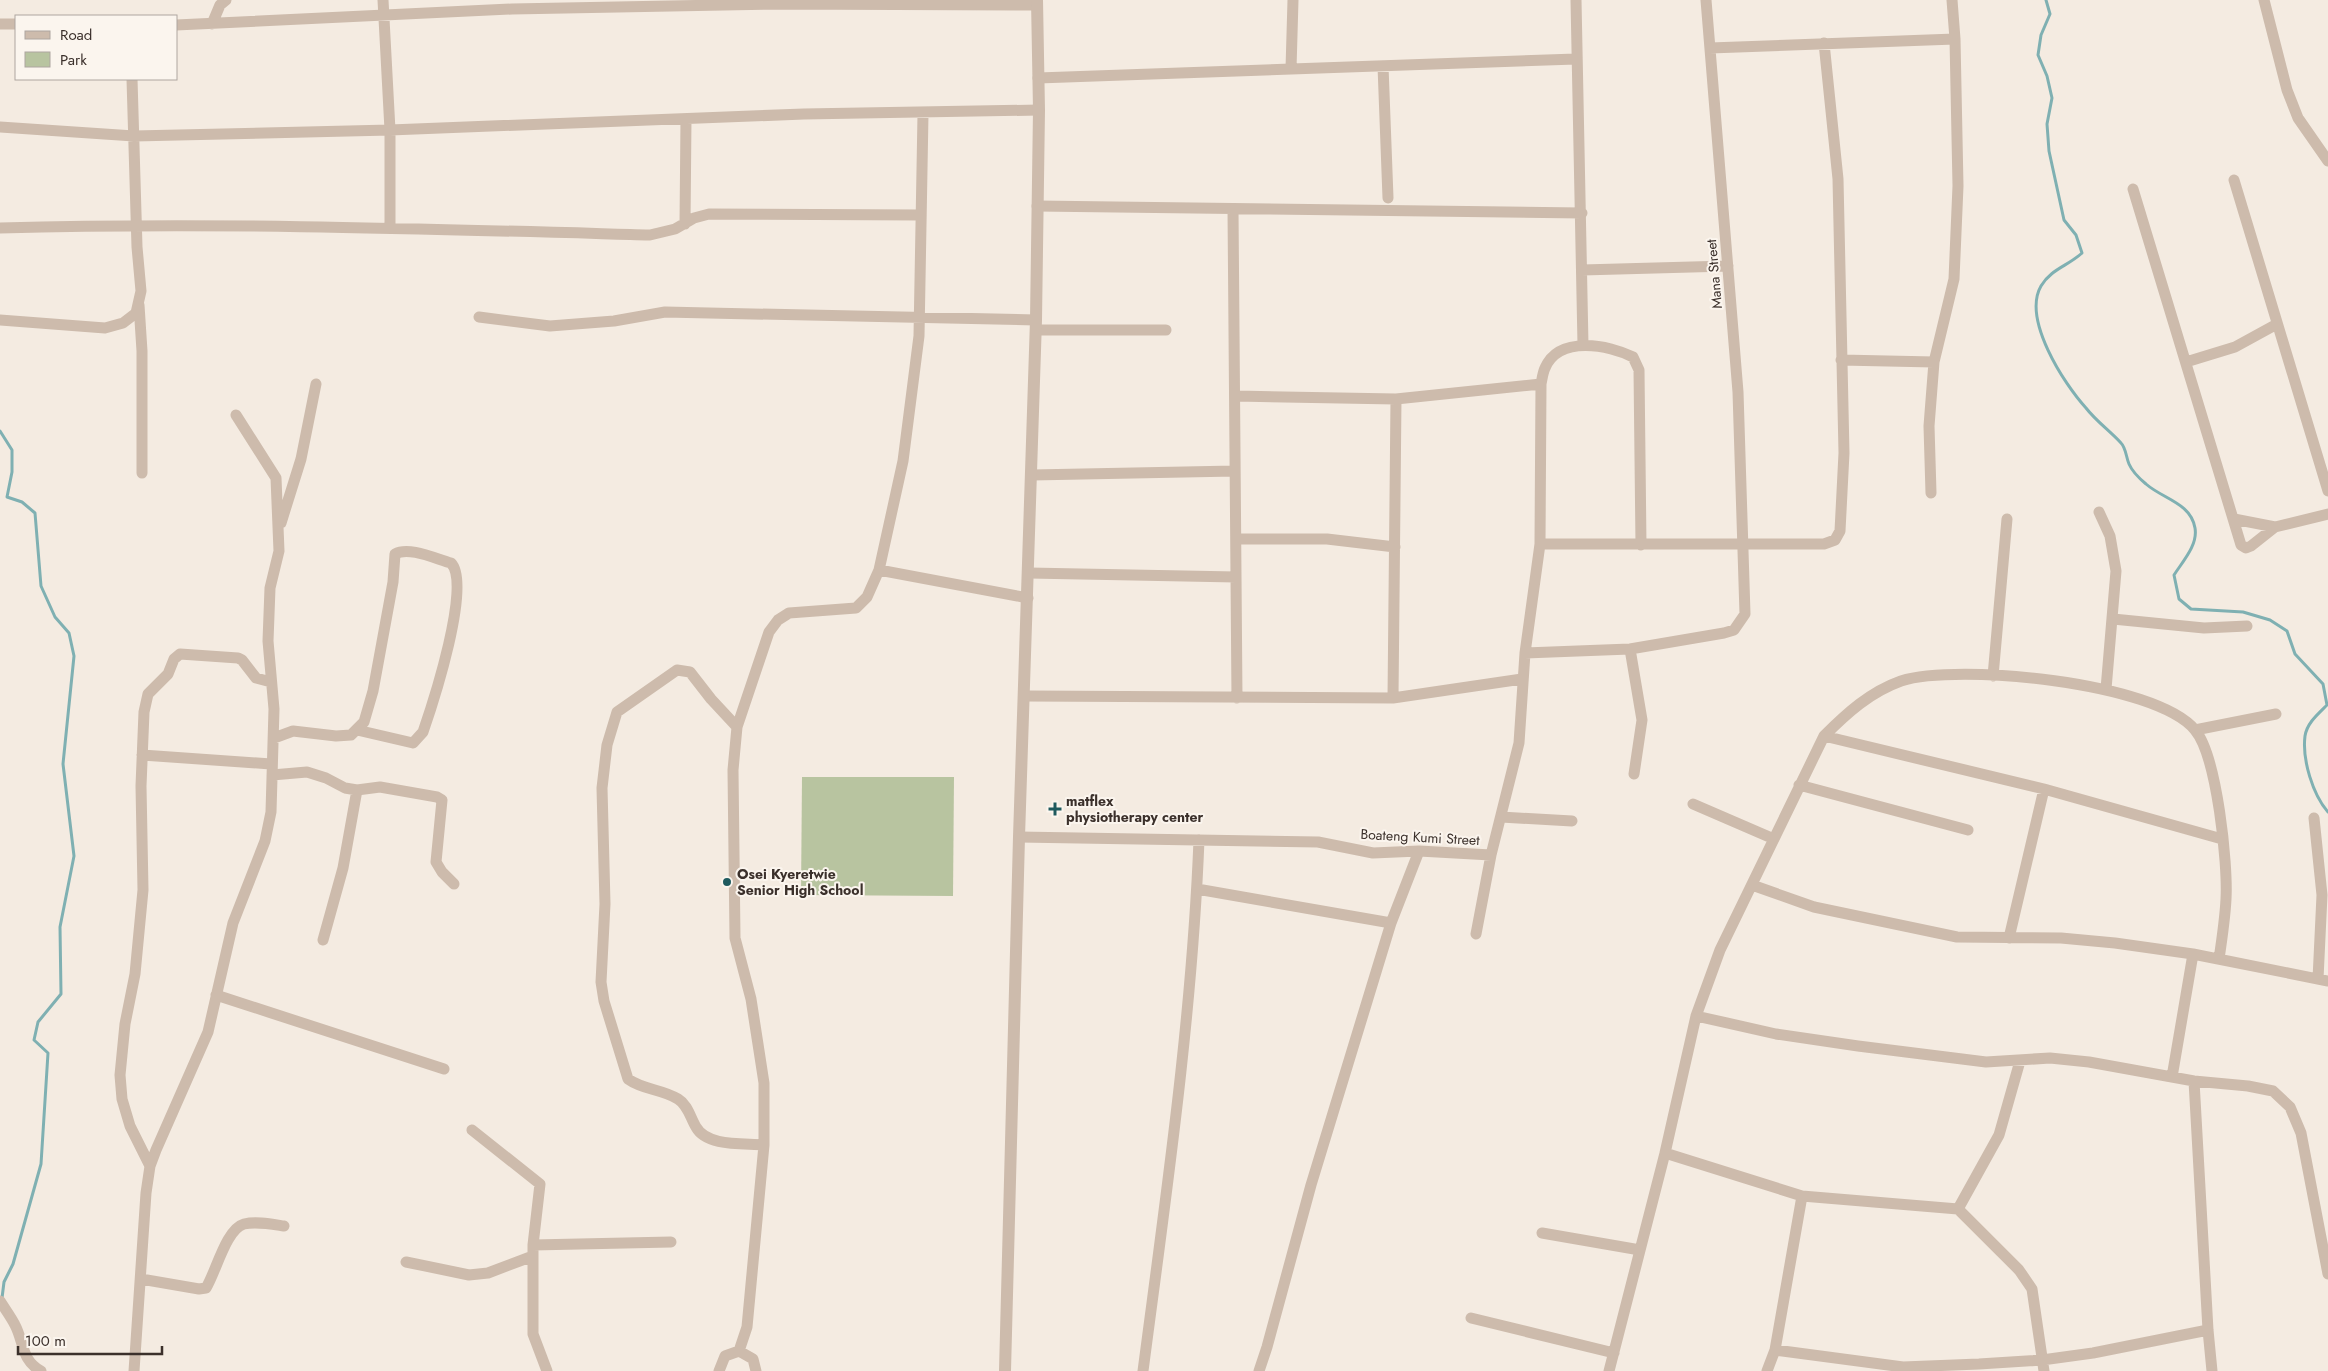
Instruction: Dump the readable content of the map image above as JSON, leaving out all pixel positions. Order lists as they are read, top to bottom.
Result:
{
  "streets": {
    "street": ["Mana Street", "Boateng Kumi Street"]
  },
  "places": {
    "health": ["matflex physiotherapy center"],
    "other": ["Osei Kyeretwie Senior High School"]
  },
  "legend": ["Road", "Park"],
  "scale_bar": "100 m"
}
